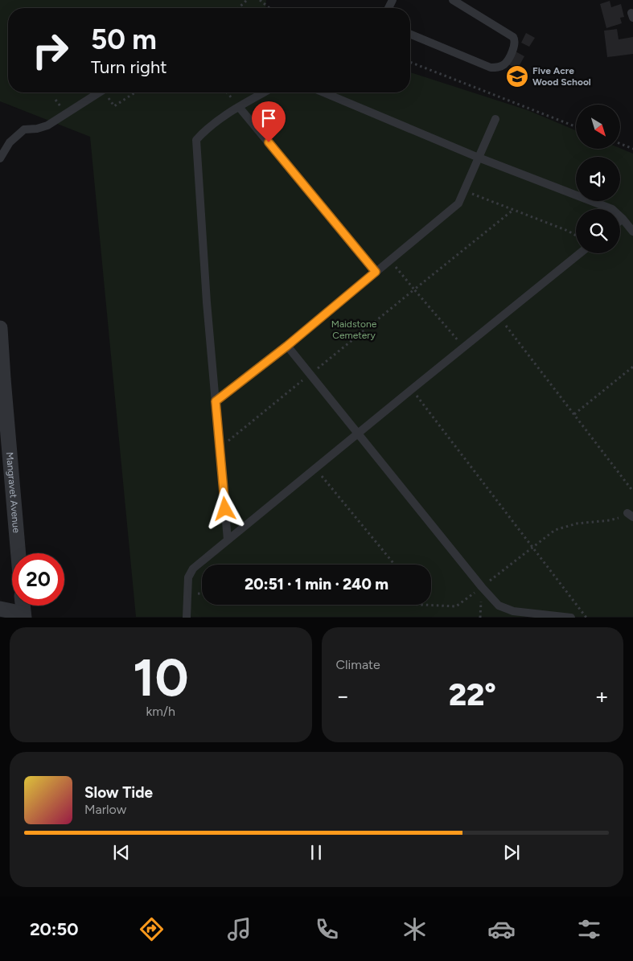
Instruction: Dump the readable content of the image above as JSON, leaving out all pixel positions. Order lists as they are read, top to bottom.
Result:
{
  "streets": {
    "street": ["Mangravet Avenue"]
  },
  "parks": ["Maidstone Cemetery"],
  "places": {
    "school or university": ["Five Acre Wood School"]
  },
  "north": "bottom right",
  "page": {
    "turn": ["50 m", "Turn right"],
    "limit": "20",
    "trip": "20:51 · 1 min · 240 m",
    "tile": [
      ["10", "km/h"],
      "Climate"
    ],
    "heat": ["−", "22°", "+"],
    "song": ["Slow Tide", "Marlow"],
    "tabs": "20:50"
  }
}
